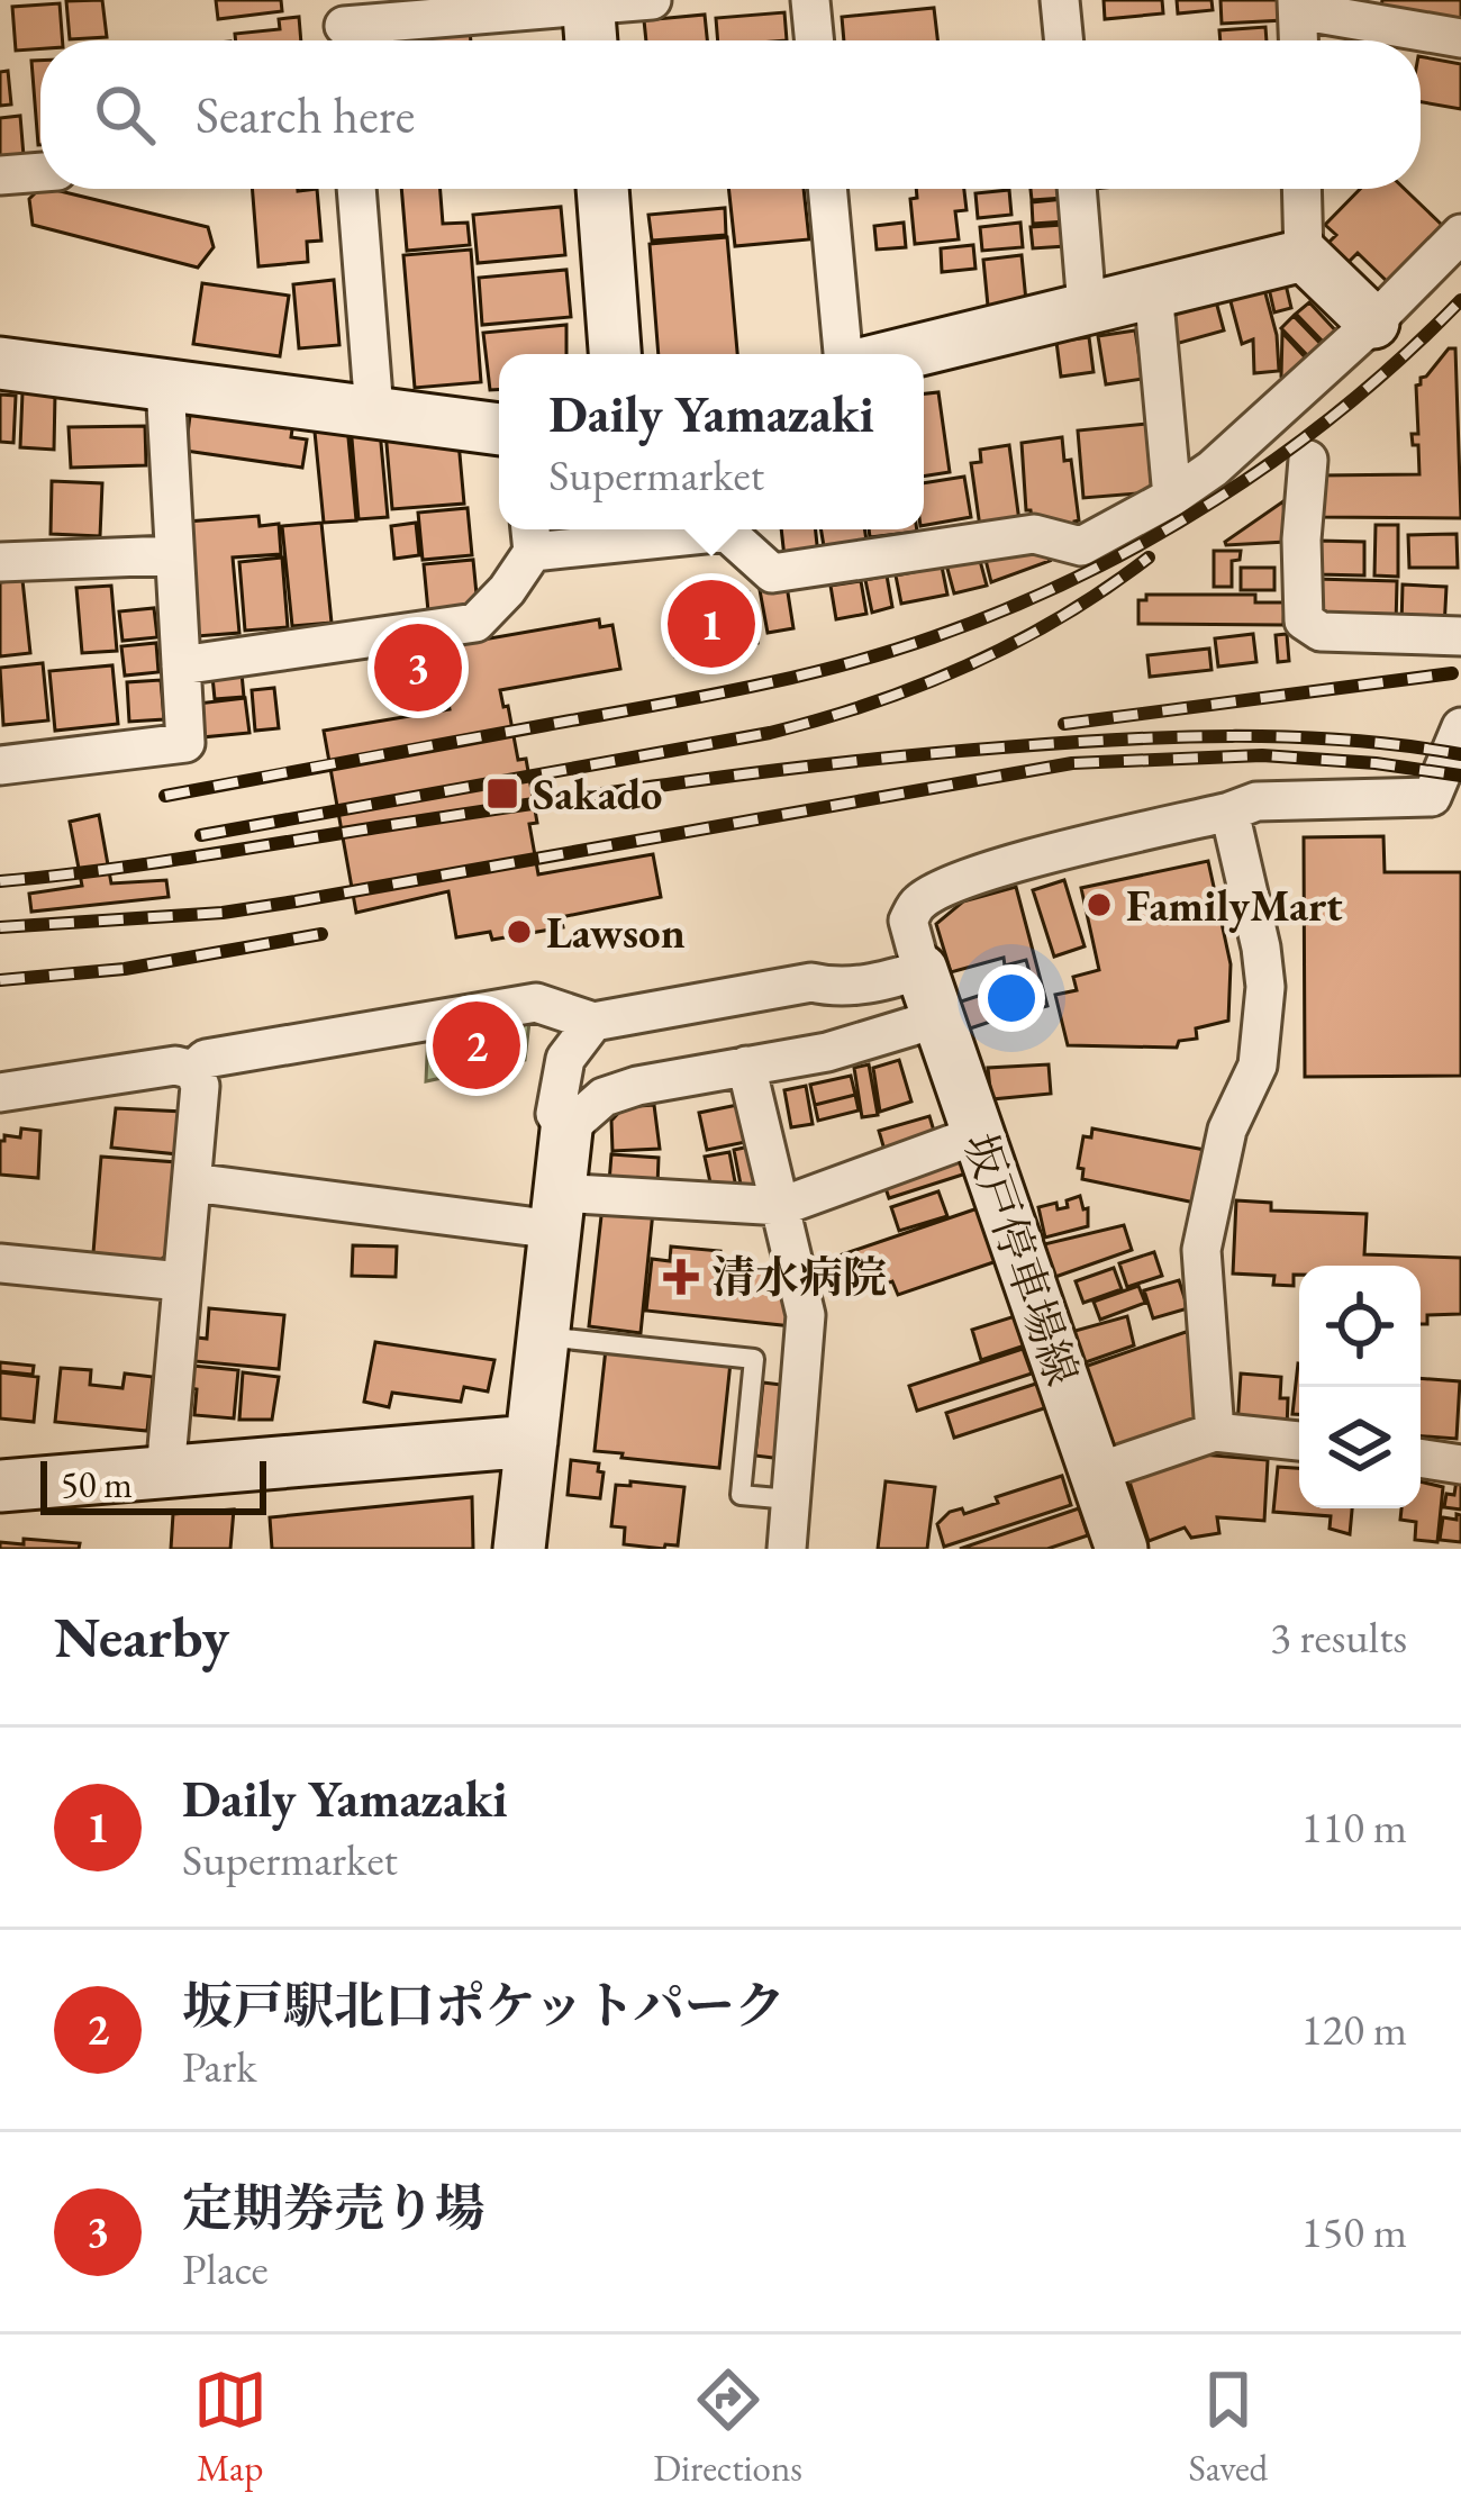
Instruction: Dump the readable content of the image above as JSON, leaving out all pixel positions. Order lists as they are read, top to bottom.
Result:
{
  "streets": {
    "street": ["坂戸停車場線"]
  },
  "places": {
    "transit": ["Sakado"],
    "other": ["FamilyMart", "Lawson"],
    "health": ["清水病院"]
  },
  "scale_bar": "50 m",
  "page": {
    "search": "Search here",
    "popup": ["Daily Yamazaki", "Supermarket"],
    "pins": ["1", "3", "2"],
    "scale": "50 m",
    "heading": ["Nearby", "3 results"],
    "list": [
      {
        "mark": "1",
        "name": "Daily Yamazaki",
        "note": "Supermarket",
        "value": "110 m"
      },
      {
        "mark": "2",
        "name": "坂戸駅北口ポケットパーク",
        "note": "Park",
        "value": "120 m"
      },
      {
        "mark": "3",
        "name": "定期券売り場",
        "note": "Place",
        "value": "150 m"
      }
    ],
    "nav": ["Map", "Directions", "Saved"]
  }
}
